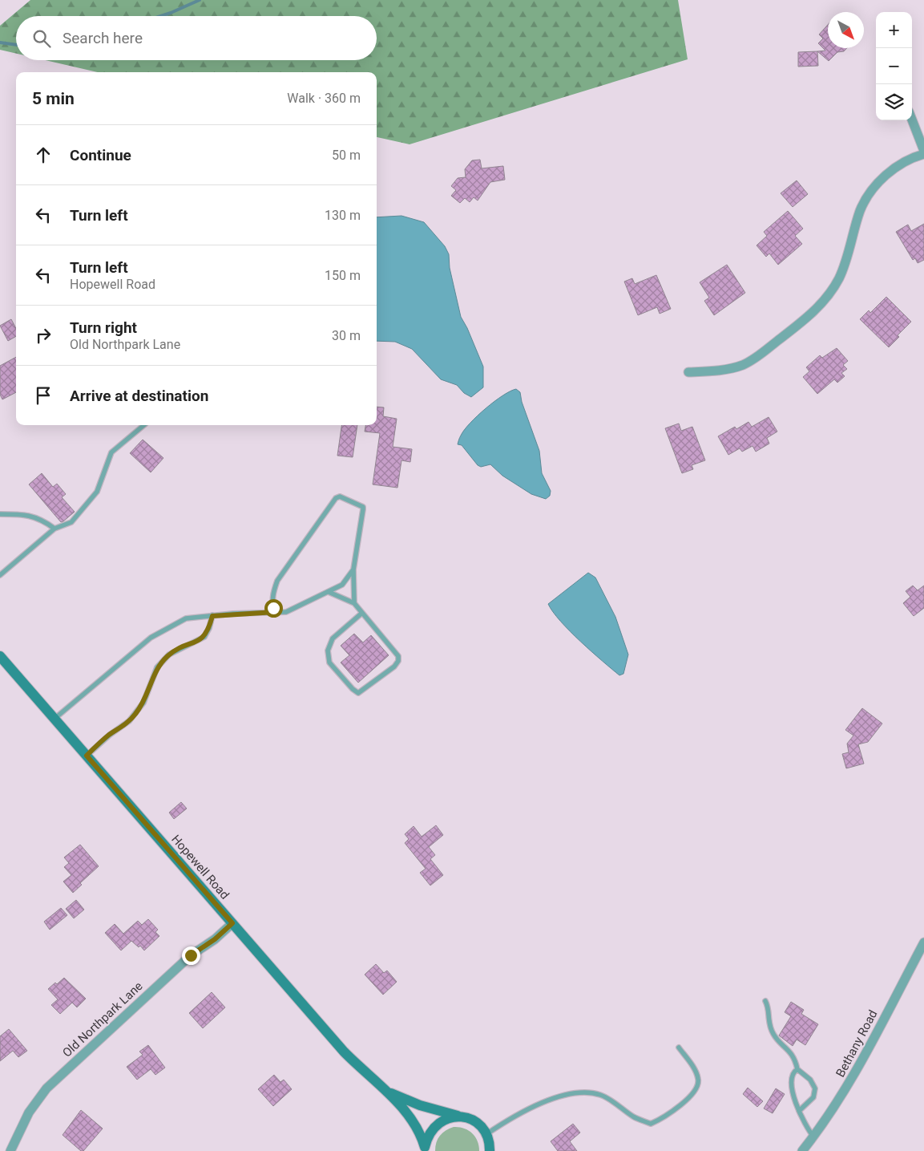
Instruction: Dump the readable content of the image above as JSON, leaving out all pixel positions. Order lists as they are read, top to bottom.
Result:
{
  "streets": {
    "street": ["Hopewell Road", "Old Northpark Lane", "Bethany Road"]
  },
  "crossings": [
    ["Hopewell Road", "Old Northpark Lane"]
  ],
  "north": "bottom right",
  "page": {
    "map_buttons": ["+", "−"],
    "search": "Search here",
    "heading": ["5 min", "Walk · 360 m"],
    "list": [
      ["Continue", "50 m"],
      ["Turn left", "130 m"],
      ["Turn left", "Hopewell Road", "150 m"],
      ["Turn right", "Old Northpark Lane", "30 m"],
      "Arrive at destination"
    ]
  }
}
